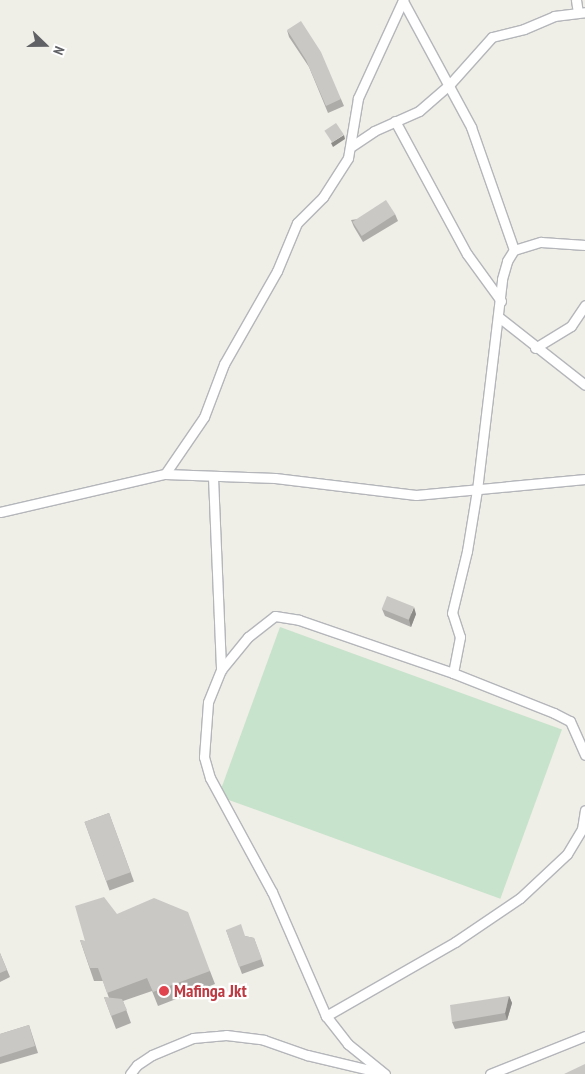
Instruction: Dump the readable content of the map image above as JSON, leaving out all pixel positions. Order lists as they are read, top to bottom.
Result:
{
  "places": ["Mafinga Jkt"],
  "north": "right"
}
